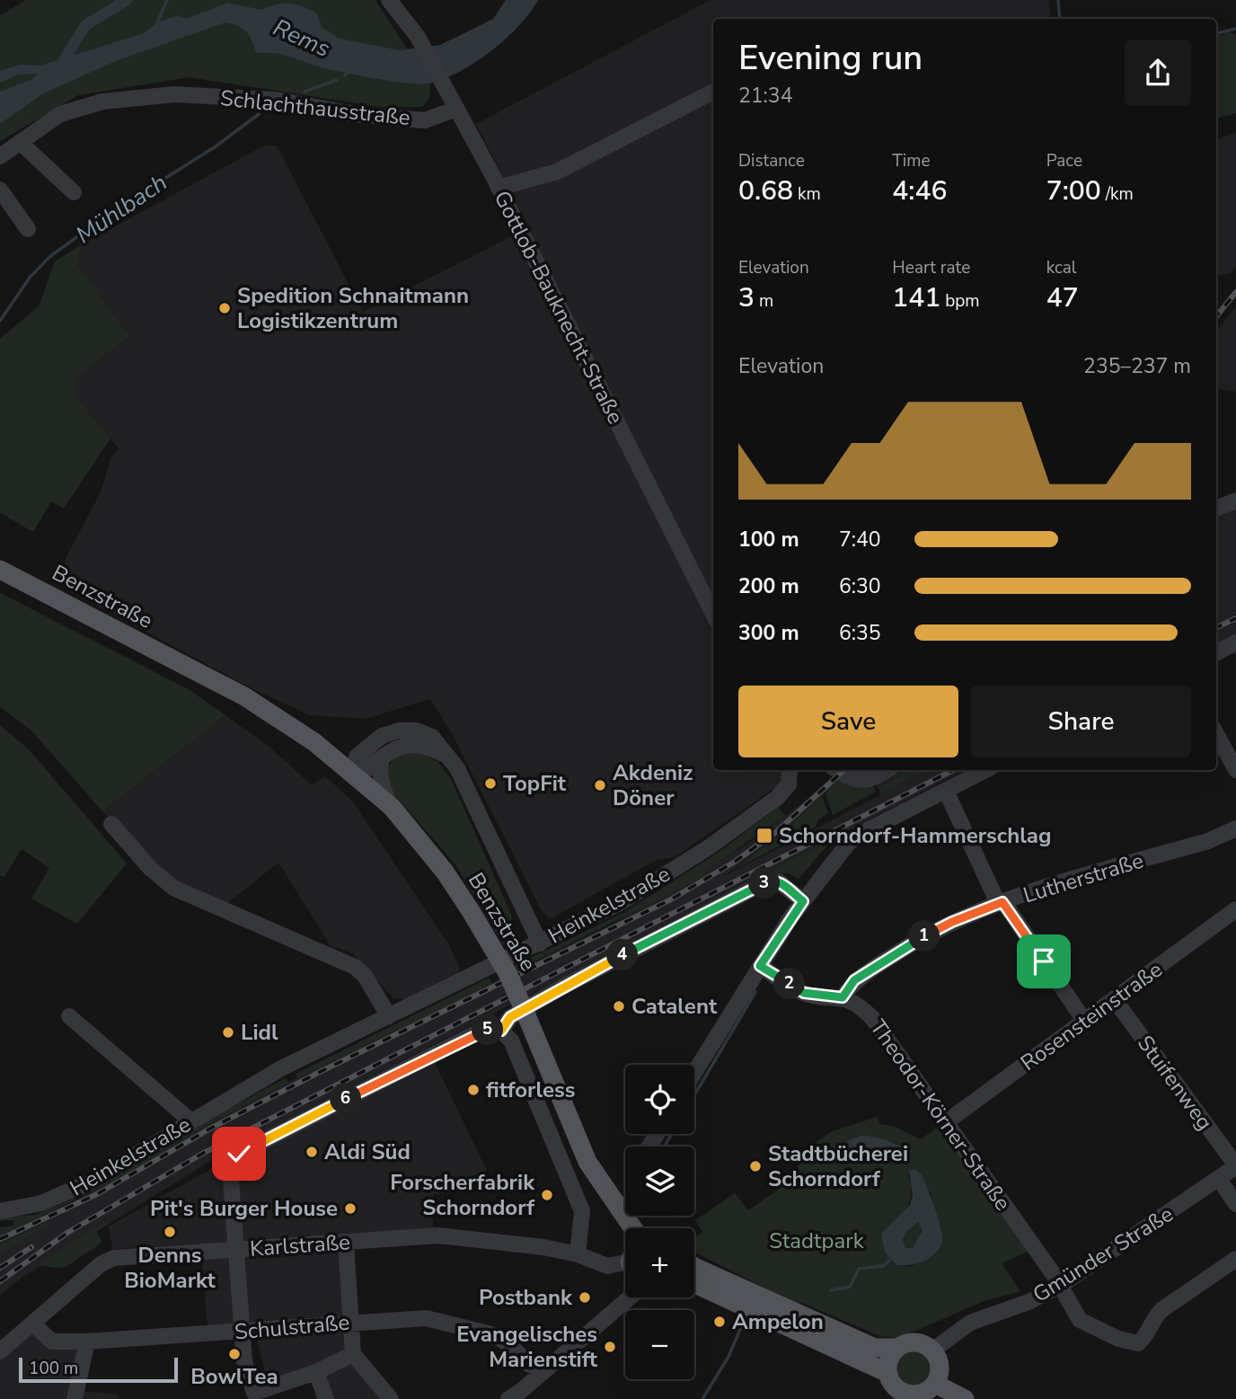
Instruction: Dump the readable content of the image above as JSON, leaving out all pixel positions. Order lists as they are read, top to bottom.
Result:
{
  "streets": {
    "main road": ["Benzstraße"],
    "street": [
      "Schlachthausstraße",
      "Gottlob-Bauknecht-Straße",
      "Lutherstraße",
      "Heinkelstraße",
      "Rosensteinstraße",
      "Stuifenweg",
      "Theodor-Körner-Straße",
      "Karlstraße",
      "Gmünder Straße",
      "Schulstraße"
    ]
  },
  "crossings": [
    ["Schlachthausstraße", "Gottlob-Bauknecht-Straße"],
    ["Lutherstraße", "Theodor-Körner-Straße"],
    ["Rosensteinstraße", "Stuifenweg"],
    ["Rosensteinstraße", "Theodor-Körner-Straße"],
    ["Stuifenweg", "Gmünder Straße"],
    ["Theodor-Körner-Straße", "Gmünder Straße"],
    ["Karlstraße", "Schulstraße"]
  ],
  "water": ["Rems", "Mühlbach"],
  "parks": ["Stadtpark"],
  "places": {
    "other": [
      "Spedition Schnaitmann Logistikzentrum",
      "TopFit",
      "Akdeniz Döner",
      "Catalent",
      "Lidl",
      "fitforless",
      "Aldi Süd",
      "Stadtbücherei Schorndorf",
      "Forscherfabrik Schorndorf",
      "Pit's Burger House",
      "Denns BioMarkt",
      "Postbank",
      "Ampelon",
      "Evangelisches Marienstift",
      "BowlTea"
    ],
    "transit": ["Schorndorf-Hammerschlag"]
  },
  "scale_bar": "100 m",
  "page": {
    "heading": ["Evening run", "21:34"],
    "stats": [
      ["Distance", "0.68 km"],
      ["Time", "4:46"],
      ["Pace", "7:00 /km"],
      ["Elevation", "3 m"],
      ["Heart rate", "141 bpm"],
      ["kcal", "47"]
    ],
    "chart": ["Elevation", "235–237 m"],
    "list": [
      {
        "name": "100 m",
        "note": "7:40"
      },
      {
        "name": "200 m",
        "note": "6:30"
      },
      {
        "name": "300 m",
        "note": "6:35"
      }
    ],
    "buttons": ["Save", "Share"],
    "pins": [
      "3",
      "1",
      "4",
      "2",
      "5",
      "6"
    ],
    "map_buttons": ["+", "−"],
    "scale": "100 m"
  }
}
